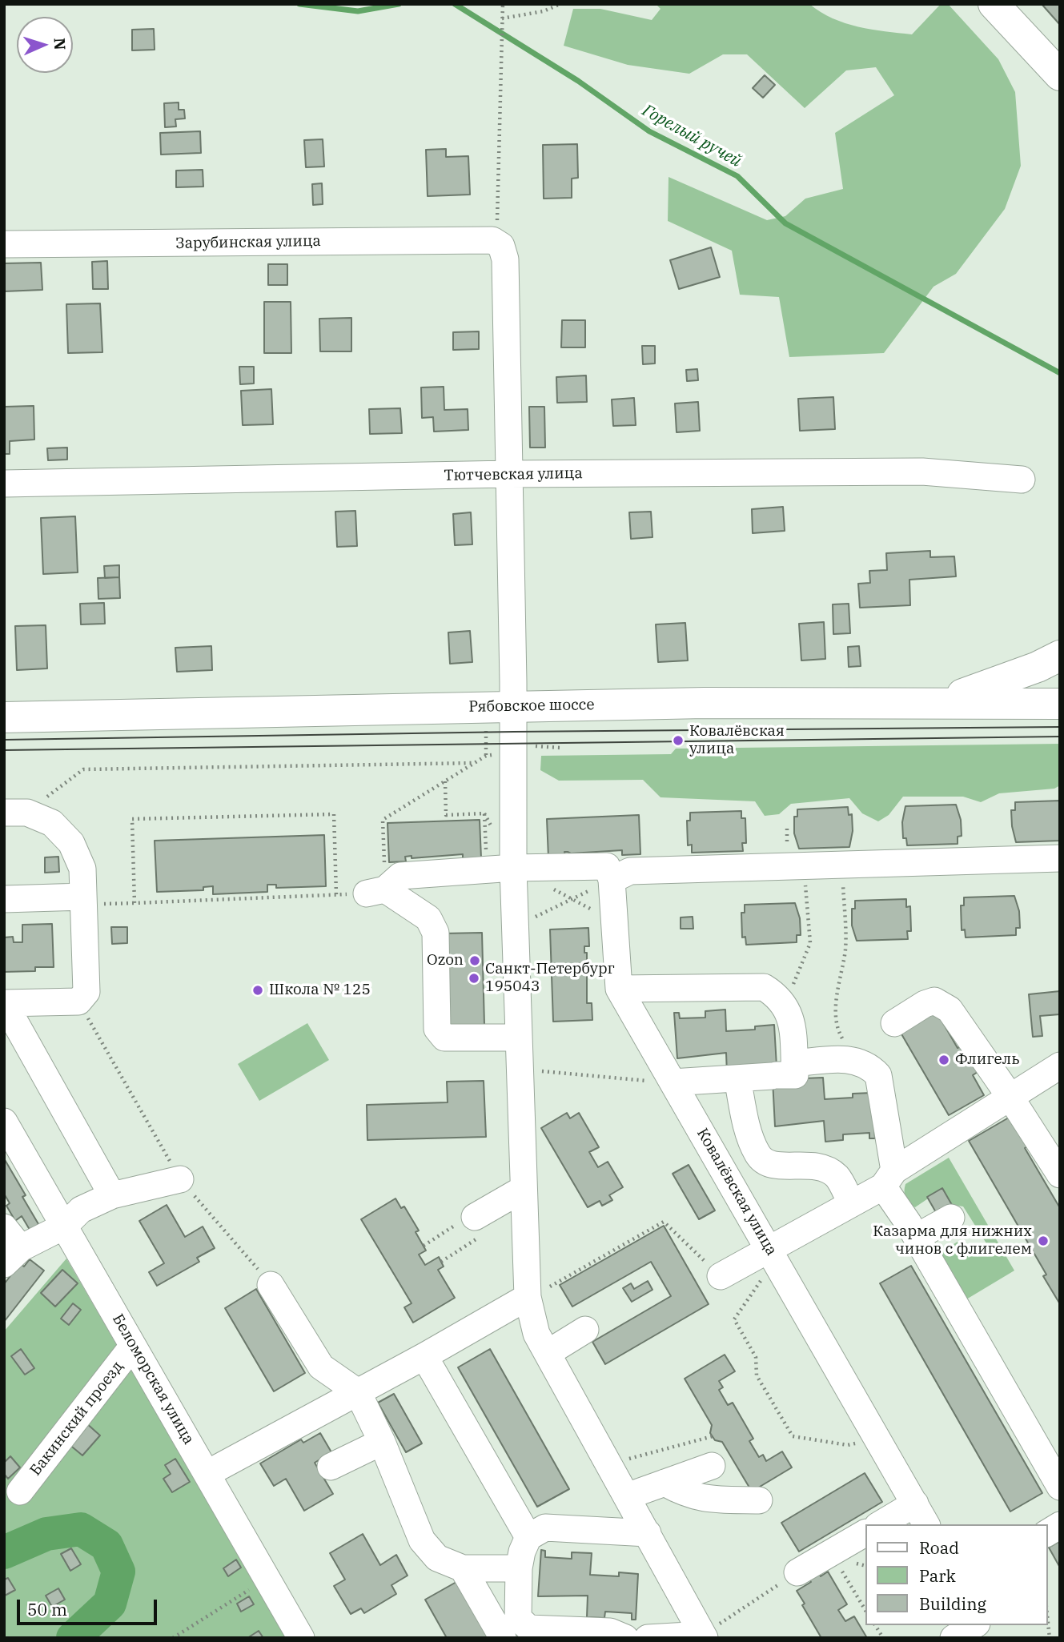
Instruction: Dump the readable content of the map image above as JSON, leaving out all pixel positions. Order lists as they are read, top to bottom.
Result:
{
  "streets": {
    "main road": ["Рябовское шоссе"],
    "street": [
      "Зарубинская улица",
      "Тютчевская улица",
      "Ковалёвская улица",
      "Беломорская улица",
      "Бакинский проезд"
    ]
  },
  "crossings": [
    ["Беломорская улица", "Бакинский проезд"]
  ],
  "water": ["Горелый ручей"],
  "places": [
    "Ковалёвская улица",
    "Ozon",
    "Санкт-Петербург 195043",
    "Школа № 125",
    "Флигель",
    "Казарма для нижних чинов с флигелем"
  ],
  "legend": ["Road", "Park", "Building"],
  "scale_bar": "50 m",
  "north": "right"
}
